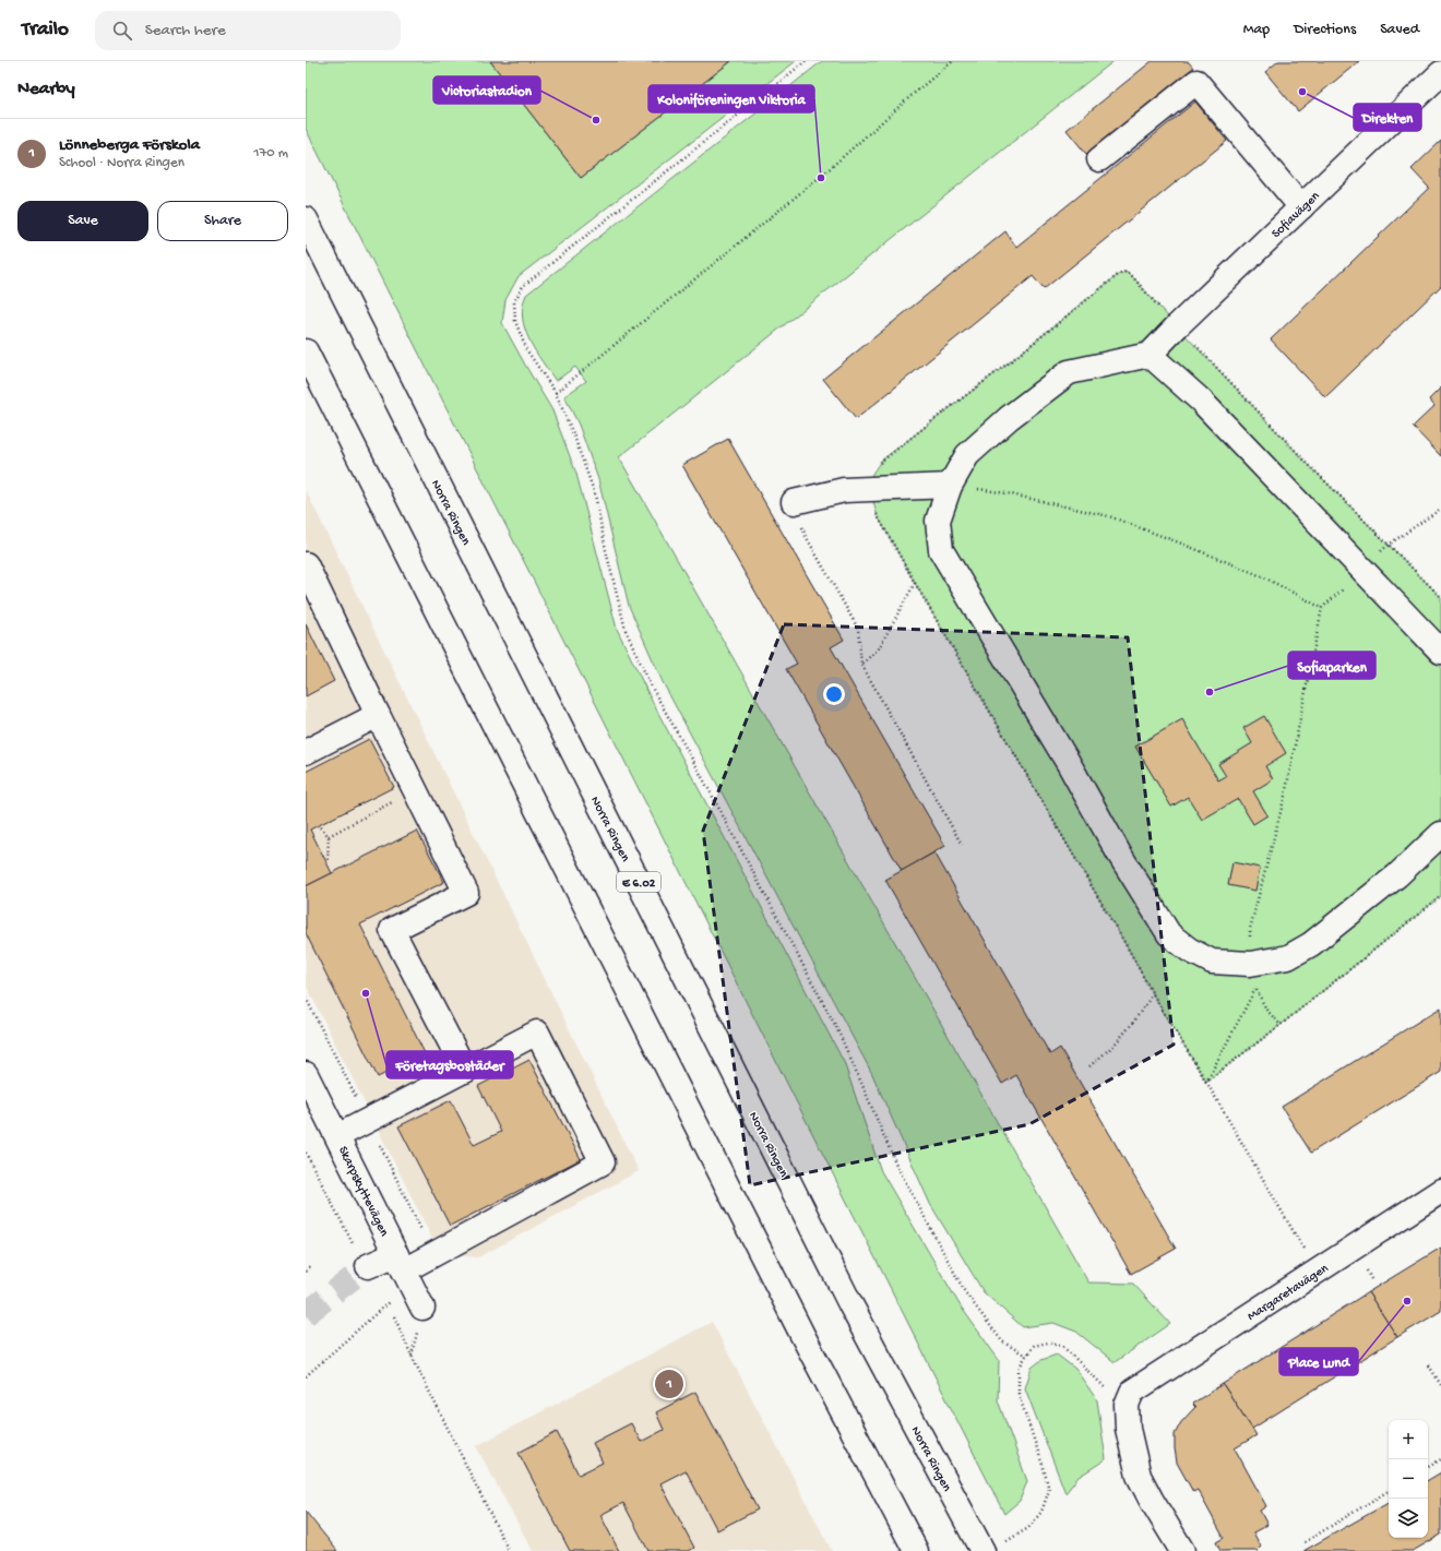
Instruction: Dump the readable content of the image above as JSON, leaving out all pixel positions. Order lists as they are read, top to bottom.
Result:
{
  "streets": {
    "main road": [
      "Sofiavägen",
      "Norra Ringen",
      "E 6.02",
      "Skarpskyttevägen",
      "Margaretavägen"
    ]
  },
  "places": [
    "Direkten",
    "Victoriastadion",
    "Koloniföreningen Viktoria",
    "Sofiaparken",
    "Företagsbostäder",
    "Place Lund"
  ],
  "page": {
    "header": "Trailo",
    "search": "Search here",
    "nav": ["Map", "Directions", "Saved"],
    "heading": "Nearby",
    "list": [
      {
        "mark": "1",
        "name": "Lönneberga Förskola",
        "note": "School · Norra Ringen",
        "value": "170 m"
      }
    ],
    "buttons": ["Save", "Share"],
    "pins": "1",
    "map_buttons": ["+", "−"]
  }
}
